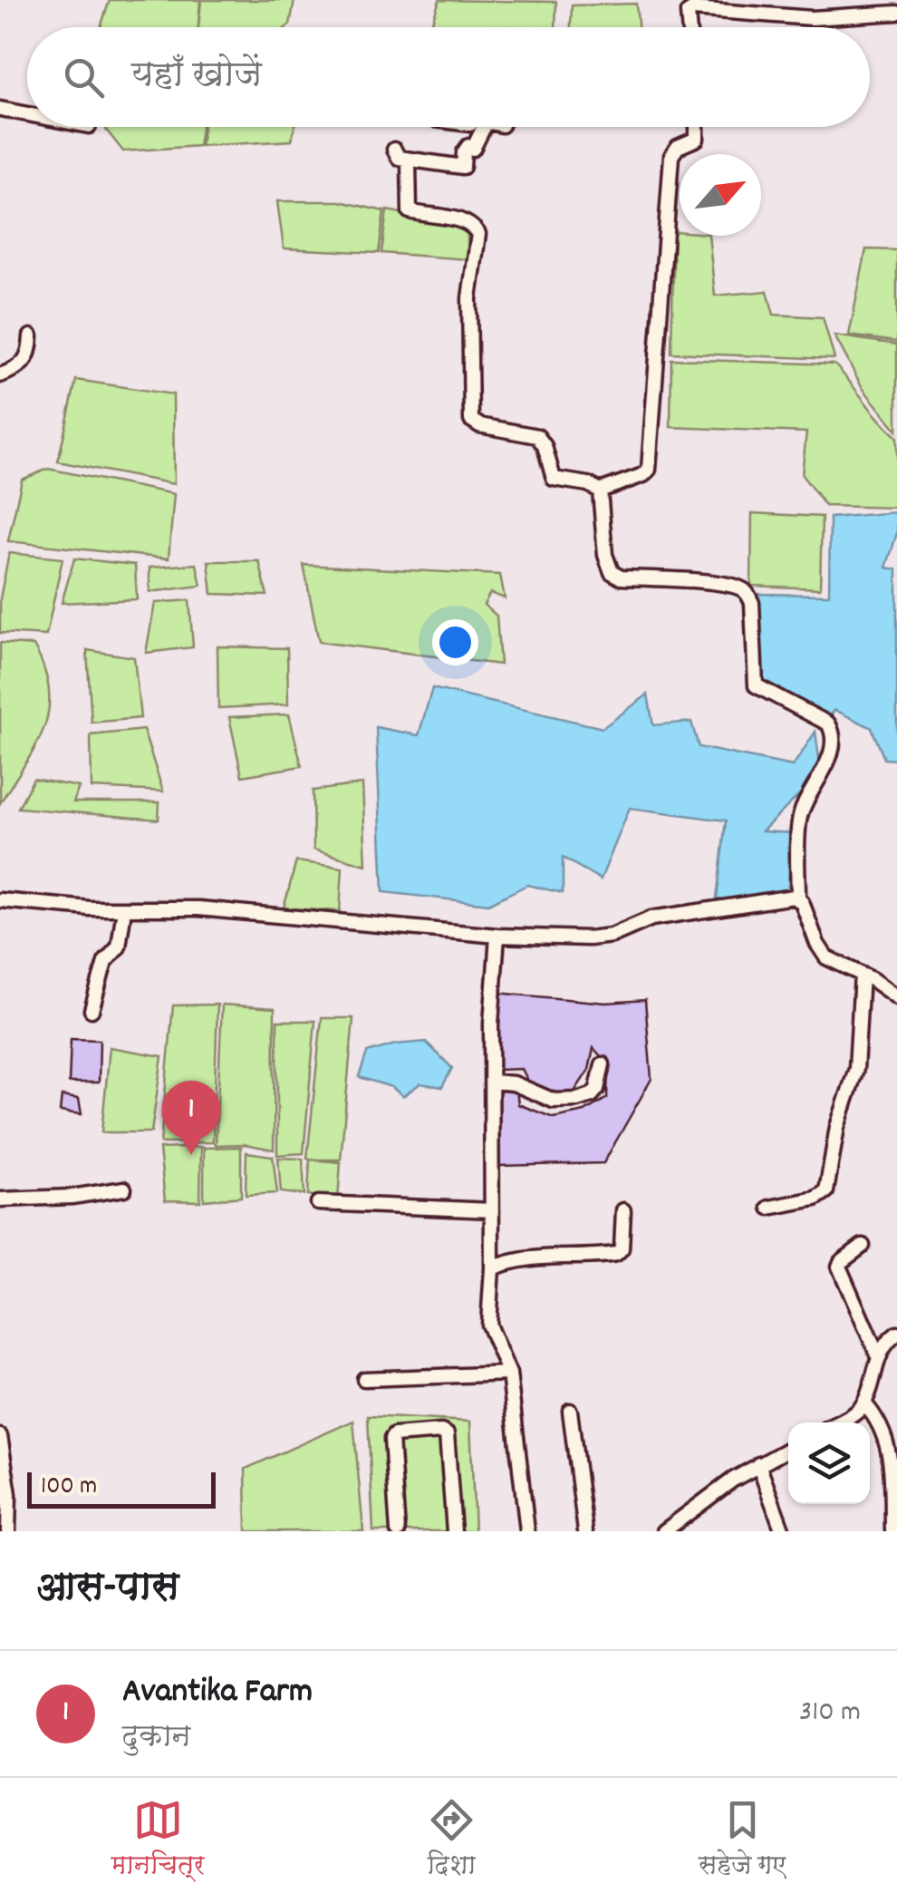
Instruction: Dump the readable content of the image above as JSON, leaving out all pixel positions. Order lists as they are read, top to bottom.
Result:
{
  "scale_bar": "100 m",
  "north": "top right",
  "page": {
    "search": "यहाँ खोजें",
    "pins": "1",
    "scale": "100 m",
    "heading": "आस-पास",
    "list": [
      {
        "mark": "1",
        "name": "Avantika Farm",
        "note": "दुकान",
        "value": "310 m"
      }
    ],
    "nav": ["मानचित्र", "दिशा", "सहेजे गए"]
  }
}
